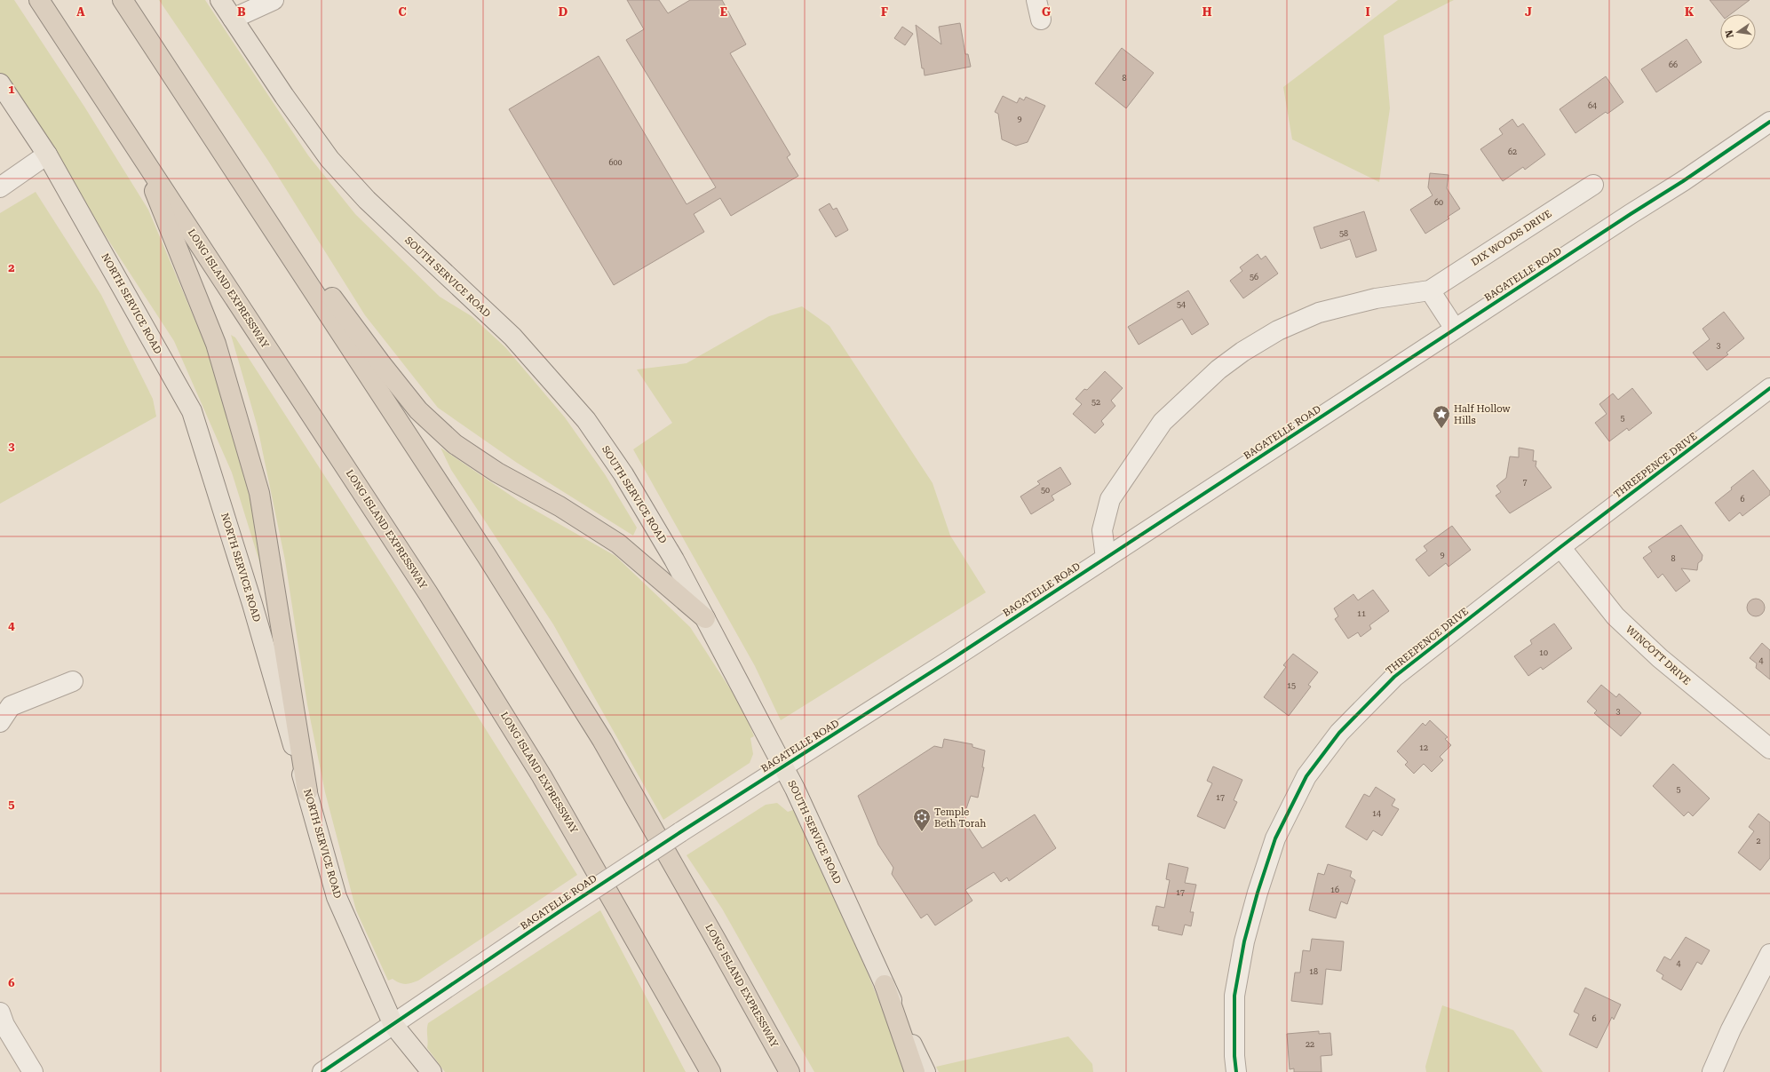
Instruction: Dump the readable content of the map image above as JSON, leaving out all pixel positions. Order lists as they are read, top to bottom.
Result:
{
  "streets": {
    "highway": ["LONG ISLAND EXPRESSWAY"],
    "main road": ["SOUTH SERVICE ROAD", "NORTH SERVICE ROAD"],
    "street": [
      "DIX WOODS DRIVE",
      "BAGATELLE ROAD",
      "THREEPENCE DRIVE",
      "WINCOTT DRIVE"
    ]
  },
  "crossings": [
    ["DIX WOODS DRIVE", "BAGATELLE ROAD"],
    ["BAGATELLE ROAD", "SOUTH SERVICE ROAD"],
    ["BAGATELLE ROAD", "NORTH SERVICE ROAD"],
    ["THREEPENCE DRIVE", "WINCOTT DRIVE"]
  ],
  "places": {
    "place": ["Half Hollow Hills"],
    "synagogue": ["Temple Beth Torah"]
  },
  "house_numbers": [
    "66",
    "8",
    "64",
    "9",
    "62",
    "600",
    "60",
    "58",
    "56",
    "54",
    "3",
    "52",
    "5",
    "7",
    "50",
    "6",
    "9",
    "8",
    "11",
    "10",
    "4",
    "15",
    "3",
    "12",
    "5",
    "17",
    "14",
    "2",
    "16",
    "17",
    "4",
    "18",
    "6",
    "22"
  ],
  "north": "left",
  "grid": {
    "columns": [
      "A",
      "B",
      "C",
      "D",
      "E",
      "F",
      "G",
      "H",
      "I",
      "J",
      "K"
    ],
    "rows": [
      "1",
      "2",
      "3",
      "4",
      "5",
      "6"
    ]
  }
}
